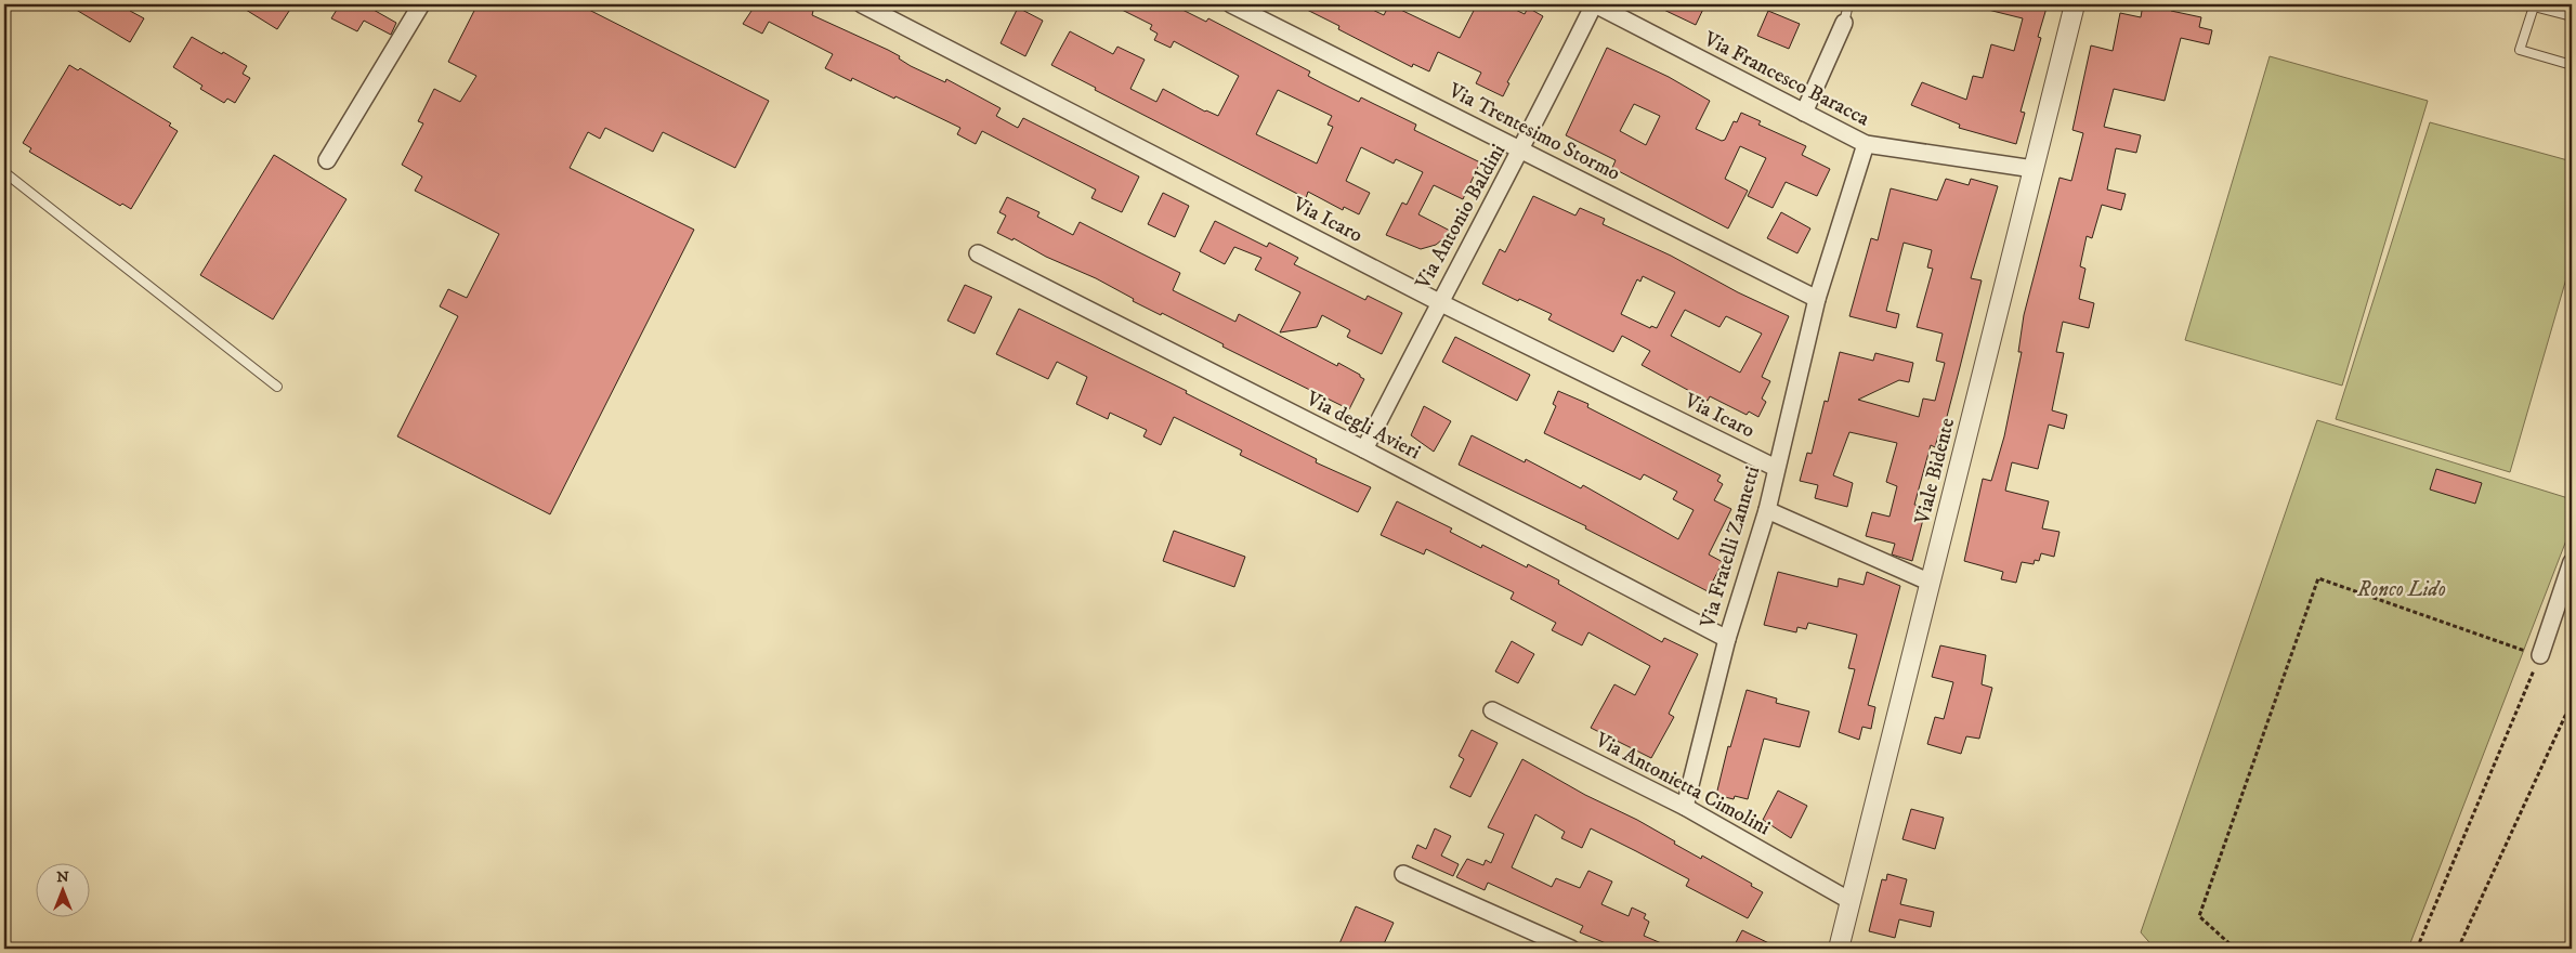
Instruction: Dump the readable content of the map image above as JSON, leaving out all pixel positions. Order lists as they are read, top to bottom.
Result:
{
  "streets": {
    "street": [
      "Via Francesco Baracca",
      "Via Trentesimo Stormo",
      "Via Antonio Baldini",
      "Via Icaro",
      "Via degli Avieri",
      "Viale Bidente",
      "Via Fratelli Zannetti",
      "Via Antonietta Cimolini"
    ]
  },
  "crossings": [
    ["Via Francesco Baracca", "Via Antonio Baldini"],
    ["Via Francesco Baracca", "Viale Bidente"],
    ["Via Francesco Baracca", "Via Fratelli Zannetti"],
    ["Via Trentesimo Stormo", "Via Antonio Baldini"],
    ["Via Trentesimo Stormo", "Via Fratelli Zannetti"],
    ["Via Antonio Baldini", "Via Icaro"],
    ["Via Antonio Baldini", "Via degli Avieri"],
    ["Via Icaro", "Via Fratelli Zannetti"],
    ["Via degli Avieri", "Via Fratelli Zannetti"],
    ["Viale Bidente", "Via Antonietta Cimolini"],
    ["Via Fratelli Zannetti", "Via Antonietta Cimolini"]
  ],
  "parks": ["Ronco Lido"],
  "north": "top"
}
